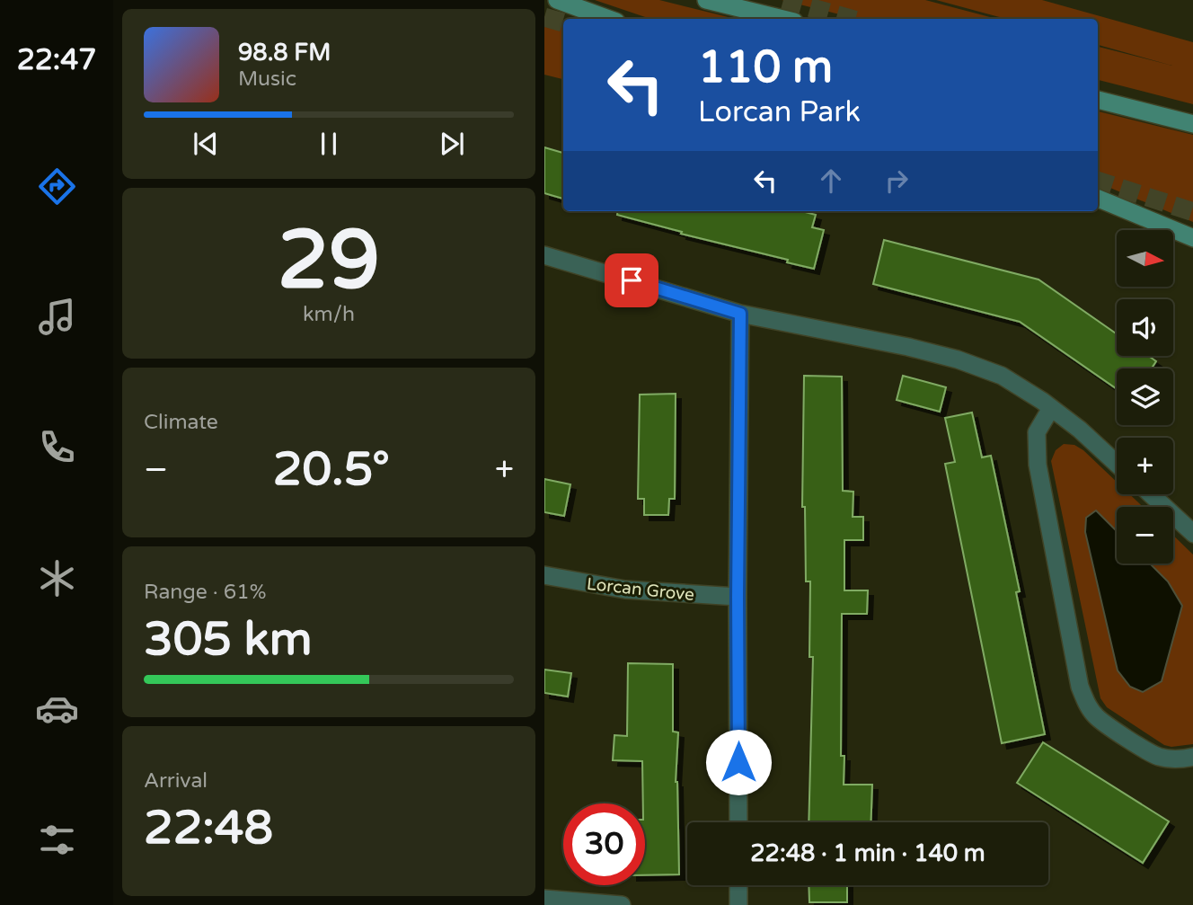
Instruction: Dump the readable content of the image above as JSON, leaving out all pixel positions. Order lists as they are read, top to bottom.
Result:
{
  "streets": {
    "street": ["Lorcan Grove"]
  },
  "north": "right",
  "page": {
    "tabs": "22:47",
    "turn": ["110 m", "Lorcan Park"],
    "song": ["98.8 FM", "Music"],
    "tile": [
      ["29", "km/h"],
      "Climate",
      ["Range · 61%", "305 km"],
      ["Arrival", "22:48"]
    ],
    "map_buttons": ["+", "−"],
    "heat": ["−", "20.5°", "+"],
    "limit": "30",
    "trip": "22:48 · 1 min · 140 m"
  }
}
